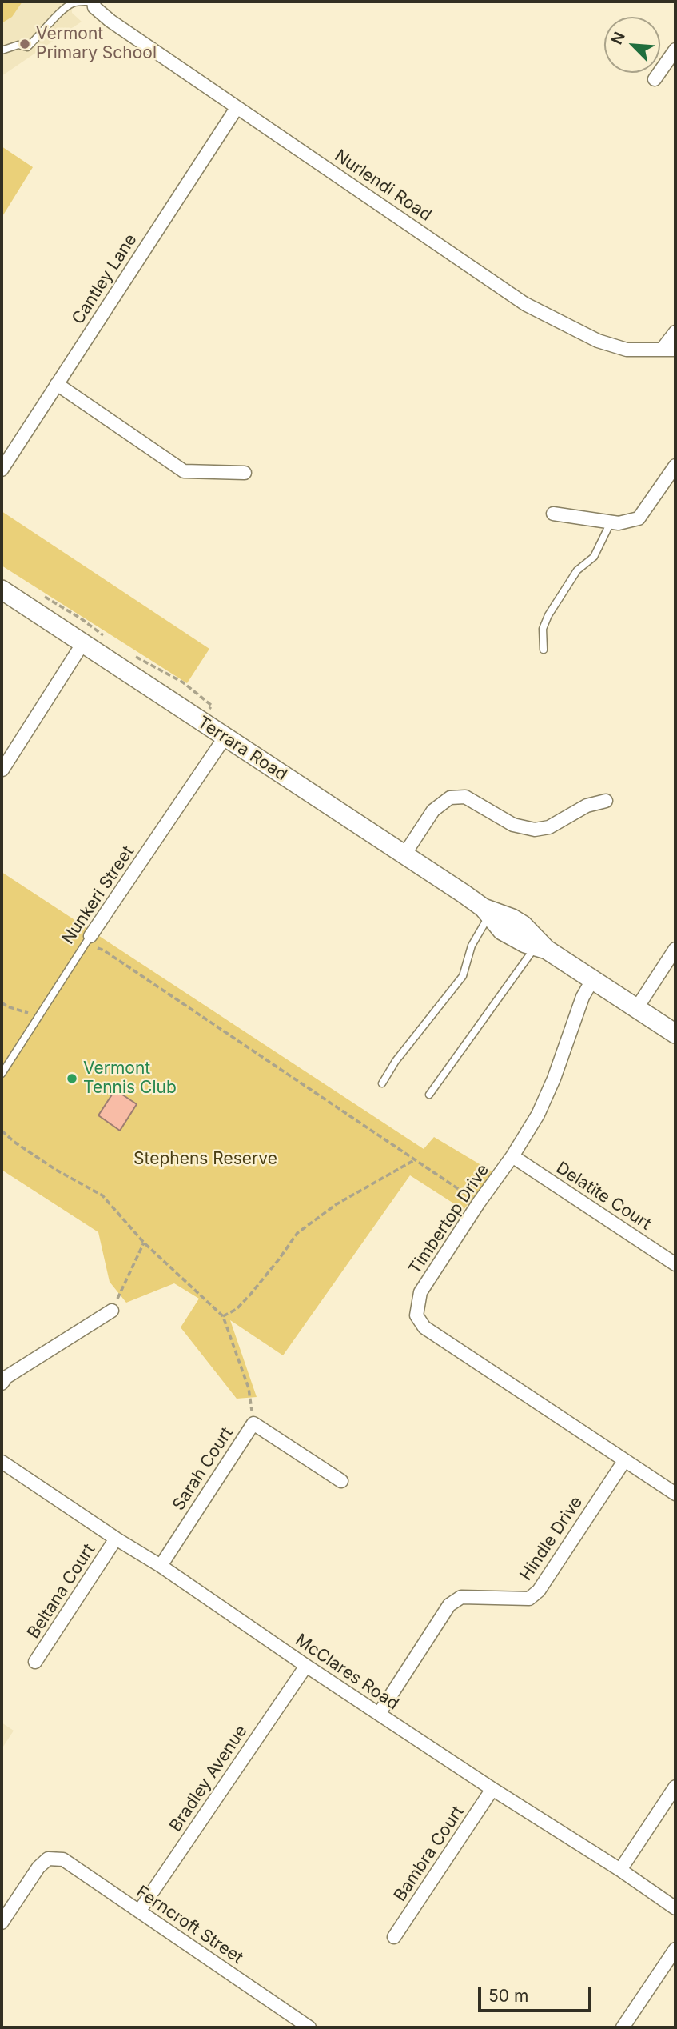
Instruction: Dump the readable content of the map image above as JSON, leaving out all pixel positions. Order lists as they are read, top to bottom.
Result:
{
  "streets": {
    "main road": ["Terrara Road"],
    "street": [
      "Nurlendi Road",
      "Cantley Lane",
      "Nunkeri Street",
      "Delatite Court",
      "Timbertop Drive",
      "Sarah Court",
      "Hindle Drive",
      "Beltana Court",
      "McClares Road",
      "Bradley Avenue",
      "Bambra Court",
      "Ferncroft Street"
    ]
  },
  "crossings": [
    ["Nurlendi Road", "Cantley Lane"],
    ["Terrara Road", "Nunkeri Street"],
    ["Terrara Road", "Timbertop Drive"],
    ["Delatite Court", "Timbertop Drive"],
    ["Timbertop Drive", "Hindle Drive"],
    ["Sarah Court", "McClares Road"],
    ["Hindle Drive", "McClares Road"],
    ["Beltana Court", "McClares Road"],
    ["McClares Road", "Bradley Avenue"],
    ["McClares Road", "Bambra Court"],
    ["Bradley Avenue", "Ferncroft Street"]
  ],
  "parks": ["Stephens Reserve"],
  "places": ["Vermont Primary School", "Vermont Tennis Club"],
  "scale_bar": "50 m",
  "north": "top left"
}
